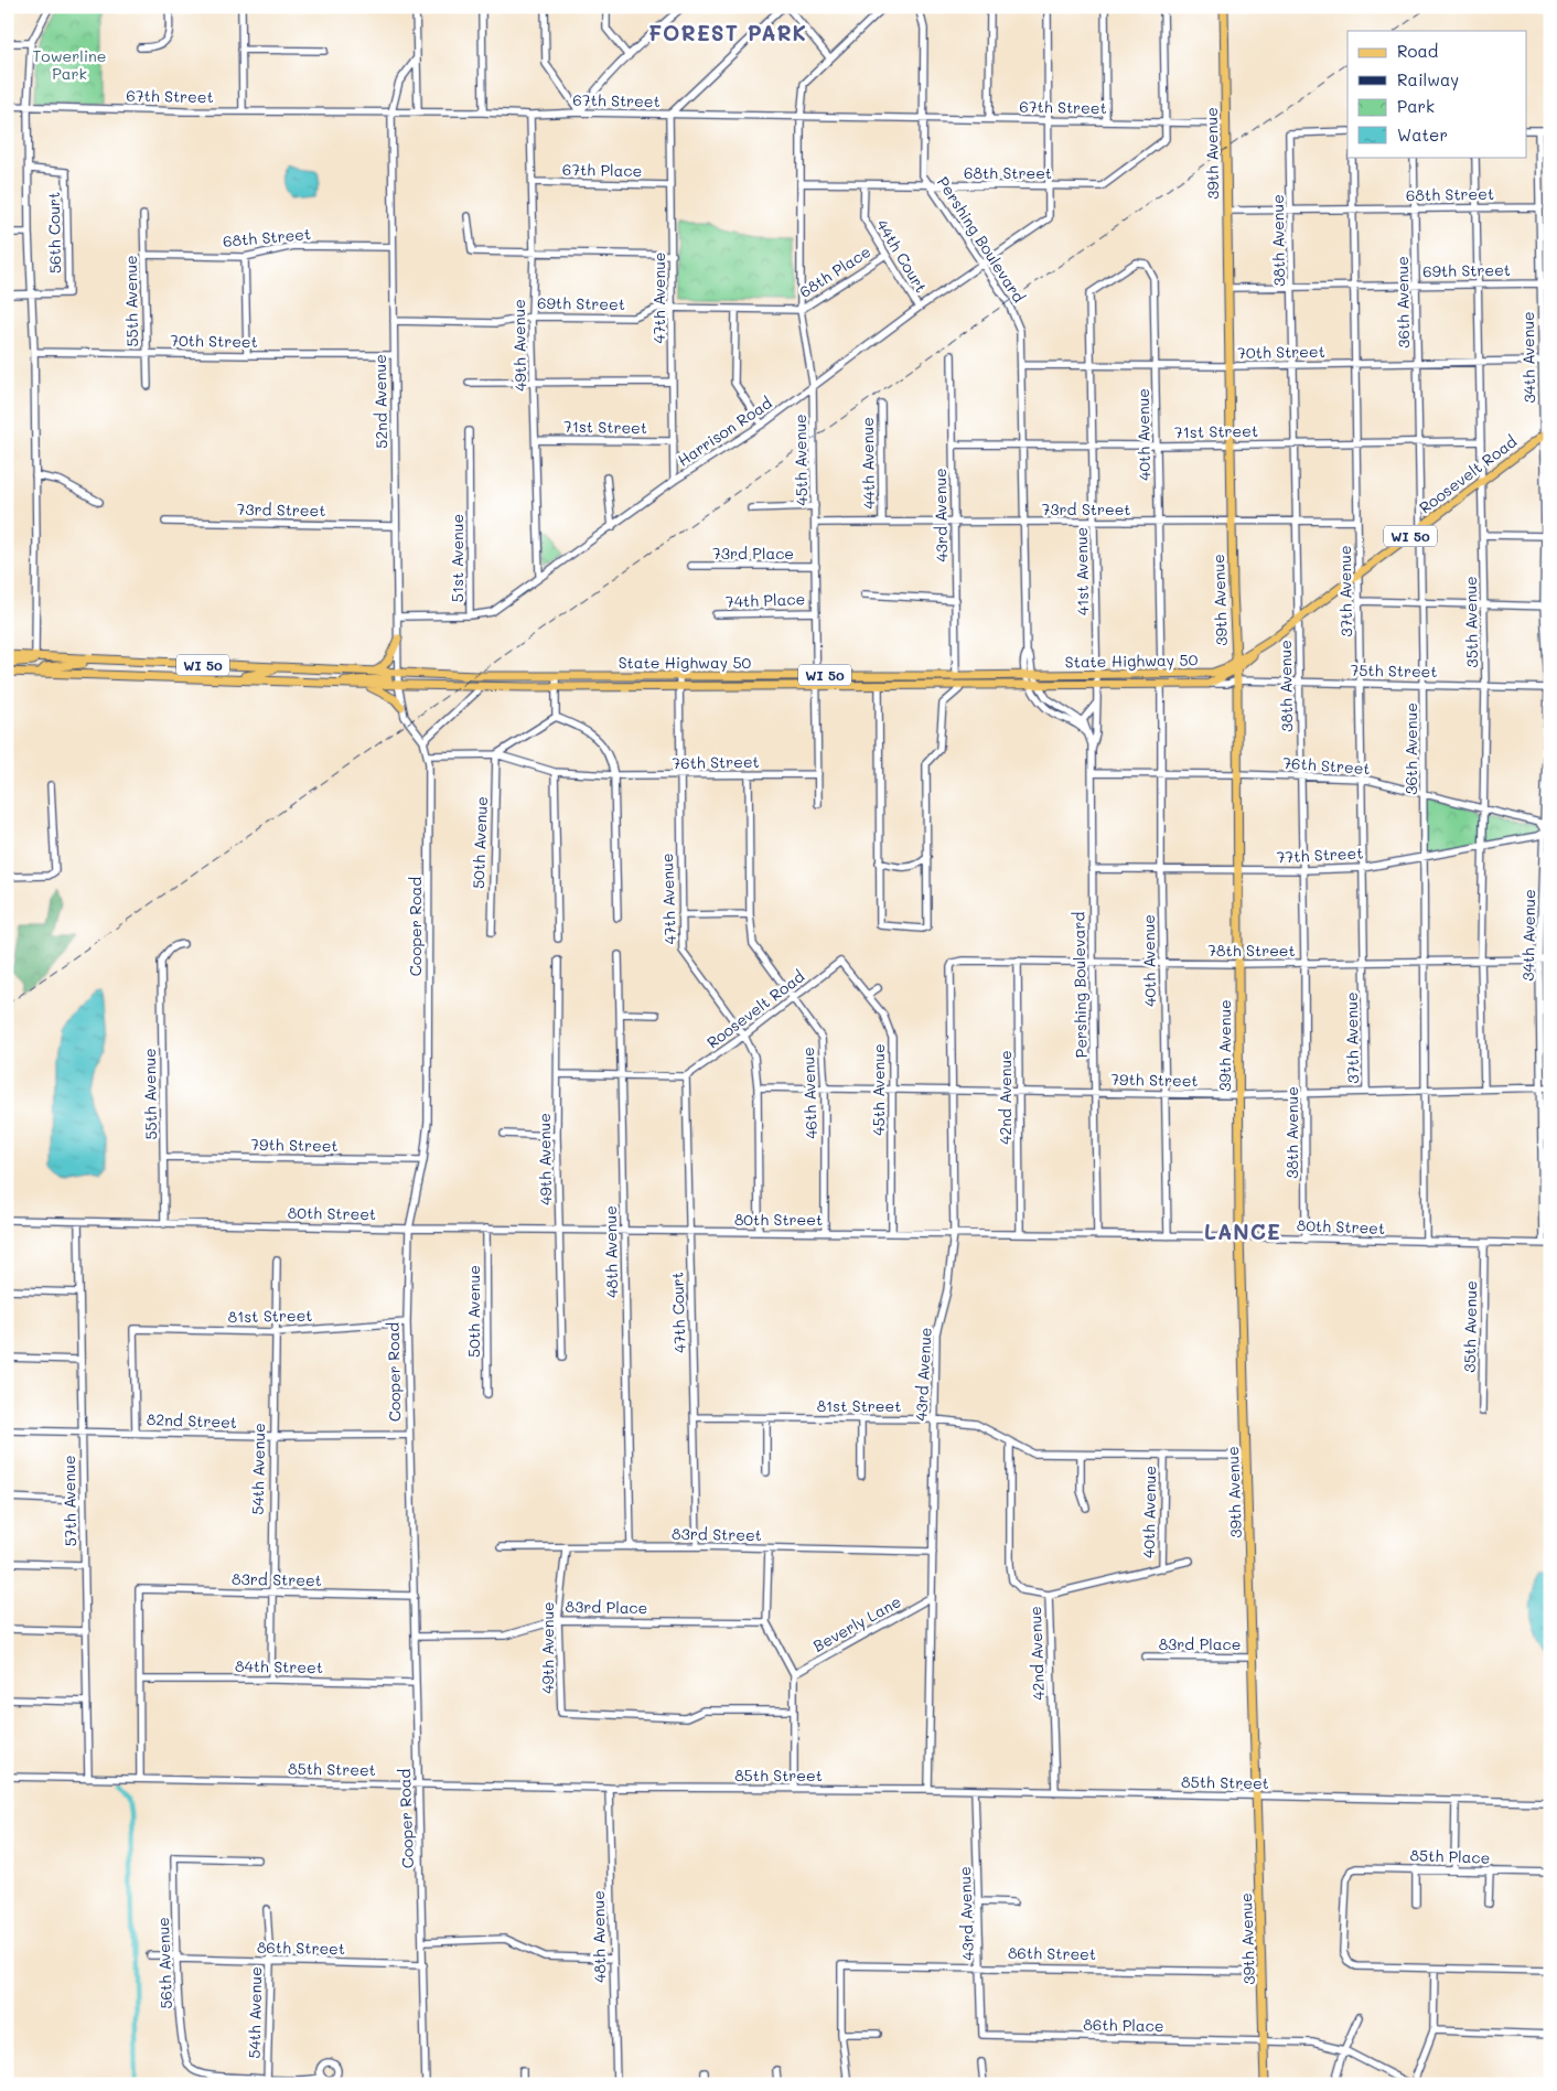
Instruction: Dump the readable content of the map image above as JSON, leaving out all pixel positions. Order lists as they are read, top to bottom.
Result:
{
  "streets": {
    "main road": [
      "39th Avenue",
      "Roosevelt Road",
      "WI 50",
      "State Highway 50"
    ],
    "street": [
      "67th Street",
      "67th Place",
      "68th Street",
      "56th Court",
      "Pershing Boulevard",
      "38th Avenue",
      "44th Court",
      "69th Street",
      "68th Place",
      "47th Avenue",
      "55th Avenue",
      "36th Avenue",
      "70th Street",
      "49th Avenue",
      "34th Avenue",
      "52nd Avenue",
      "71st Street",
      "Harrison Road",
      "40th Avenue",
      "45th Avenue",
      "44th Avenue",
      "73rd Street",
      "43rd Avenue",
      "73rd Place",
      "51st Avenue",
      "41st Avenue",
      "37th Avenue",
      "74th Place",
      "35th Avenue",
      "75th Street",
      "76th Street",
      "50th Avenue",
      "77th Street",
      "Cooper Road",
      "78th Street",
      "79th Street",
      "46th Avenue",
      "42nd Avenue",
      "80th Street",
      "48th Avenue",
      "47th Court",
      "81st Street",
      "82nd Street",
      "54th Avenue",
      "57th Avenue",
      "83rd Street",
      "83rd Place",
      "Beverly Lane",
      "84th Street",
      "85th Street",
      "85th Place",
      "86th Street",
      "56th Avenue",
      "86th Place"
    ]
  },
  "crossings": [
    ["67th Street", "39th Avenue"],
    ["67th Street", "68th Street"],
    ["67th Street", "Pershing Boulevard"],
    ["67th Street", "47th Avenue"],
    ["67th Street", "49th Avenue"],
    ["67th Street", "52nd Avenue"],
    ["67th Street", "45th Avenue"],
    ["39th Avenue", "68th Street"],
    ["39th Avenue", "69th Street"],
    ["39th Avenue", "70th Street"],
    ["39th Avenue", "71st Street"],
    ["39th Avenue", "73rd Street"],
    ["39th Avenue", "State Highway 50"],
    ["39th Avenue", "75th Street"],
    ["39th Avenue", "76th Street"],
    ["39th Avenue", "77th Street"],
    ["39th Avenue", "78th Street"],
    ["39th Avenue", "79th Street"],
    ["39th Avenue", "80th Street"],
    ["39th Avenue", "81st Street"],
    ["39th Avenue", "83rd Place"],
    ["39th Avenue", "85th Street"],
    ["39th Avenue", "86th Street"],
    ["39th Avenue", "86th Place"],
    ["67th Place", "47th Avenue"],
    ["67th Place", "49th Avenue"],
    ["68th Street", "Pershing Boulevard"],
    ["68th Street", "38th Avenue"],
    ["68th Street", "44th Court"],
    ["68th Street", "55th Avenue"],
    ["68th Street", "36th Avenue"],
    ["68th Street", "34th Avenue"],
    ["68th Street", "52nd Avenue"],
    ["68th Street", "Harrison Road"],
    ["68th Street", "45th Avenue"],
    ["68th Street", "37th Avenue"],
    ["68th Street", "35th Avenue"],
    ["Pershing Boulevard", "70th Street"],
    ["Pershing Boulevard", "71st Street"],
    ["Pershing Boulevard", "Harrison Road"],
    ["Pershing Boulevard", "73rd Street"],
    ["Pershing Boulevard", "41st Avenue"],
    ["Pershing Boulevard", "State Highway 50"],
    ["Pershing Boulevard", "76th Street"],
    ["Pershing Boulevard", "77th Street"],
    ["Pershing Boulevard", "78th Street"],
    ["Pershing Boulevard", "79th Street"],
    ["Pershing Boulevard", "80th Street"],
    ["38th Avenue", "69th Street"],
    ["38th Avenue", "70th Street"],
    ["38th Avenue", "71st Street"],
    ["38th Avenue", "Roosevelt Road"],
    ["38th Avenue", "73rd Street"],
    ["38th Avenue", "75th Street"],
    ["38th Avenue", "76th Street"],
    ["38th Avenue", "77th Street"],
    ["38th Avenue", "78th Street"],
    ["38th Avenue", "79th Street"],
    ["38th Avenue", "80th Street"],
    ["44th Court", "68th Place"],
    ["44th Court", "Harrison Road"],
    ["69th Street", "68th Place"],
    ["69th Street", "47th Avenue"],
    ["69th Street", "36th Avenue"],
    ["69th Street", "49th Avenue"],
    ["69th Street", "34th Avenue"],
    ["69th Street", "52nd Avenue"],
    ["69th Street", "45th Avenue"],
    ["69th Street", "37th Avenue"],
    ["69th Street", "35th Avenue"],
    ["68th Place", "45th Avenue"],
    ["47th Avenue", "71st Street"],
    ["47th Avenue", "Harrison Road"],
    ["47th Avenue", "Roosevelt Road"],
    ["47th Avenue", "State Highway 50"],
    ["47th Avenue", "76th Street"],
    ["47th Avenue", "79th Street"],
    ["47th Avenue", "80th Street"],
    ["55th Avenue", "70th Street"],
    ["55th Avenue", "79th Street"],
    ["55th Avenue", "80th Street"],
    ["36th Avenue", "70th Street"],
    ["36th Avenue", "71st Street"],
    ["36th Avenue", "Roosevelt Road"],
    ["36th Avenue", "75th Street"],
    ["36th Avenue", "76th Street"],
    ["36th Avenue", "77th Street"],
    ["36th Avenue", "78th Street"],
    ["36th Avenue", "79th Street"],
    ["36th Avenue", "80th Street"],
    ["70th Street", "34th Avenue"],
    ["70th Street", "52nd Avenue"],
    ["70th Street", "40th Avenue"],
    ["70th Street", "41st Avenue"],
    ["70th Street", "37th Avenue"],
    ["70th Street", "35th Avenue"],
    ["49th Avenue", "71st Street"],
    ["49th Avenue", "Harrison Road"],
    ["49th Avenue", "80th Street"],
    ["49th Avenue", "83rd Street"],
    ["49th Avenue", "83rd Place"],
    ["34th Avenue", "Roosevelt Road"],
    ["34th Avenue", "75th Street"],
    ["34th Avenue", "76th Street"],
    ["34th Avenue", "77th Street"],
    ["34th Avenue", "78th Street"],
    ["34th Avenue", "79th Street"],
    ["34th Avenue", "80th Street"],
    ["52nd Avenue", "Harrison Road"],
    ["52nd Avenue", "73rd Street"],
    ["52nd Avenue", "State Highway 50"],
    ["52nd Avenue", "Cooper Road"],
    ["71st Street", "40th Avenue"],
    ["71st Street", "43rd Avenue"],
    ["71st Street", "41st Avenue"],
    ["71st Street", "37th Avenue"],
    ["71st Street", "35th Avenue"],
    ["Harrison Road", "45th Avenue"],
    ["Harrison Road", "51st Avenue"],
    ["40th Avenue", "73rd Street"],
    ["40th Avenue", "41st Avenue"],
    ["40th Avenue", "State Highway 50"],
    ["40th Avenue", "76th Street"],
    ["40th Avenue", "77th Street"],
    ["40th Avenue", "78th Street"],
    ["40th Avenue", "79th Street"],
    ["40th Avenue", "80th Street"],
    ["40th Avenue", "81st Street"],
    ["45th Avenue", "Roosevelt Road"],
    ["45th Avenue", "73rd Street"],
    ["45th Avenue", "73rd Place"],
    ["45th Avenue", "74th Place"],
    ["45th Avenue", "State Highway 50"],
    ["45th Avenue", "76th Street"],
    ["45th Avenue", "79th Street"],
    ["45th Avenue", "80th Street"],
    ["44th Avenue", "73rd Street"],
    ["Roosevelt Road", "37th Avenue"],
    ["Roosevelt Road", "35th Avenue"],
    ["Roosevelt Road", "State Highway 50"],
    ["Roosevelt Road", "46th Avenue"],
    ["Roosevelt Road", "47th Court"],
    ["73rd Street", "43rd Avenue"],
    ["73rd Street", "41st Avenue"],
    ["73rd Street", "37th Avenue"],
    ["43rd Avenue", "State Highway 50"],
    ["43rd Avenue", "78th Street"],
    ["43rd Avenue", "79th Street"],
    ["43rd Avenue", "80th Street"],
    ["43rd Avenue", "81st Street"],
    ["43rd Avenue", "83rd Street"],
    ["43rd Avenue", "Beverly Lane"],
    ["43rd Avenue", "85th Street"],
    ["43rd Avenue", "86th Street"],
    ["43rd Avenue", "86th Place"],
    ["41st Avenue", "State Highway 50"],
    ["37th Avenue", "75th Street"],
    ["37th Avenue", "76th Street"],
    ["37th Avenue", "77th Street"],
    ["37th Avenue", "78th Street"],
    ["37th Avenue", "79th Street"],
    ["35th Avenue", "75th Street"],
    ["35th Avenue", "76th Street"],
    ["35th Avenue", "77th Street"],
    ["35th Avenue", "78th Street"],
    ["35th Avenue", "79th Street"],
    ["35th Avenue", "80th Street"],
    ["State Highway 50", "75th Street"],
    ["76th Street", "50th Avenue"],
    ["76th Street", "77th Street"],
    ["76th Street", "Cooper Road"],
    ["76th Street", "46th Avenue"],
    ["50th Avenue", "80th Street"],
    ["Cooper Road", "79th Street"],
    ["Cooper Road", "80th Street"],
    ["Cooper Road", "81st Street"],
    ["Cooper Road", "82nd Street"],
    ["Cooper Road", "83rd Street"],
    ["Cooper Road", "83rd Place"],
    ["Cooper Road", "84th Street"],
    ["Cooper Road", "85th Street"],
    ["Cooper Road", "86th Street"],
    ["78th Street", "42nd Avenue"],
    ["79th Street", "46th Avenue"],
    ["79th Street", "42nd Avenue"],
    ["46th Avenue", "80th Street"],
    ["42nd Avenue", "80th Street"],
    ["42nd Avenue", "81st Street"],
    ["42nd Avenue", "85th Street"],
    ["80th Street", "48th Avenue"],
    ["80th Street", "47th Court"],
    ["80th Street", "57th Avenue"],
    ["48th Avenue", "83rd Street"],
    ["48th Avenue", "85th Street"],
    ["47th Court", "81st Street"],
    ["47th Court", "83rd Street"],
    ["81st Street", "82nd Street"],
    ["81st Street", "54th Avenue"],
    ["82nd Street", "54th Avenue"],
    ["82nd Street", "57th Avenue"],
    ["54th Avenue", "83rd Street"],
    ["54th Avenue", "84th Street"],
    ["54th Avenue", "86th Street"],
    ["54th Avenue", "56th Avenue"],
    ["57th Avenue", "85th Street"],
    ["83rd Street", "84th Street"],
    ["86th Street", "56th Avenue"]
  ],
  "districts": ["FOREST PARK", "LANCE"],
  "parks": ["Towerline Park"],
  "legend": [
    "Road",
    "Railway",
    "Park",
    "Water"
  ]
}
